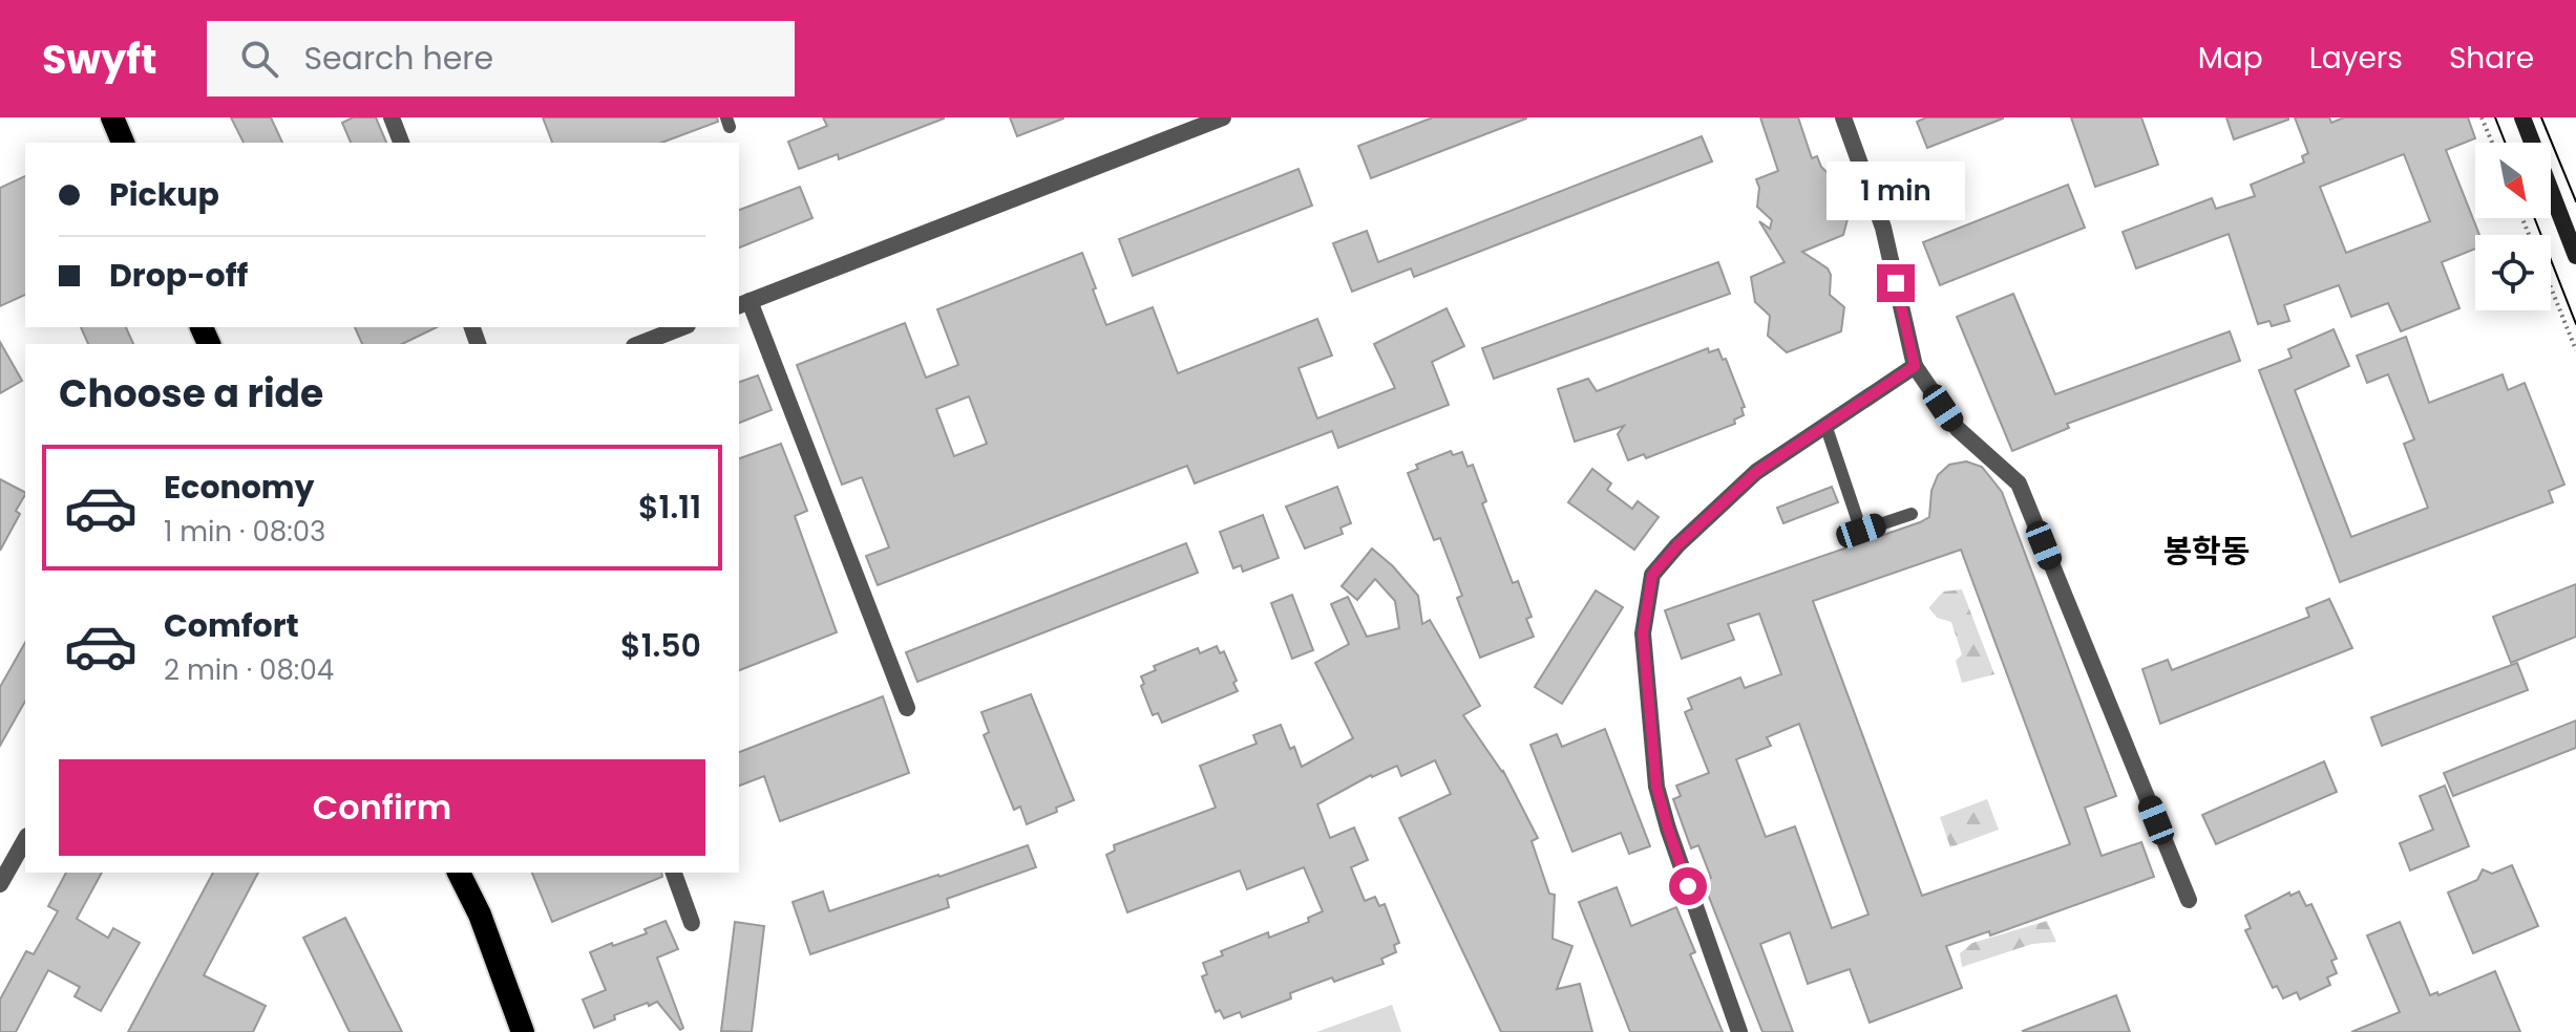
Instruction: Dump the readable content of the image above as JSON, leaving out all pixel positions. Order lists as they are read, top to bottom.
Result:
{
  "districts": ["봉학동"],
  "north": "bottom right",
  "page": {
    "header": "Swyft",
    "search": "Search here",
    "nav": ["Map", "Layers", "Share"],
    "banner": ["Pickup", "Drop-off"],
    "bubble": "1 min",
    "heading": "Choose a ride",
    "list": [
      {
        "name": "Economy",
        "note": "1 min · 08:03",
        "value": "$1.11"
      },
      {
        "name": "Comfort",
        "note": "2 min · 08:04",
        "value": "$1.50"
      }
    ],
    "buttons": "Confirm"
  }
}
